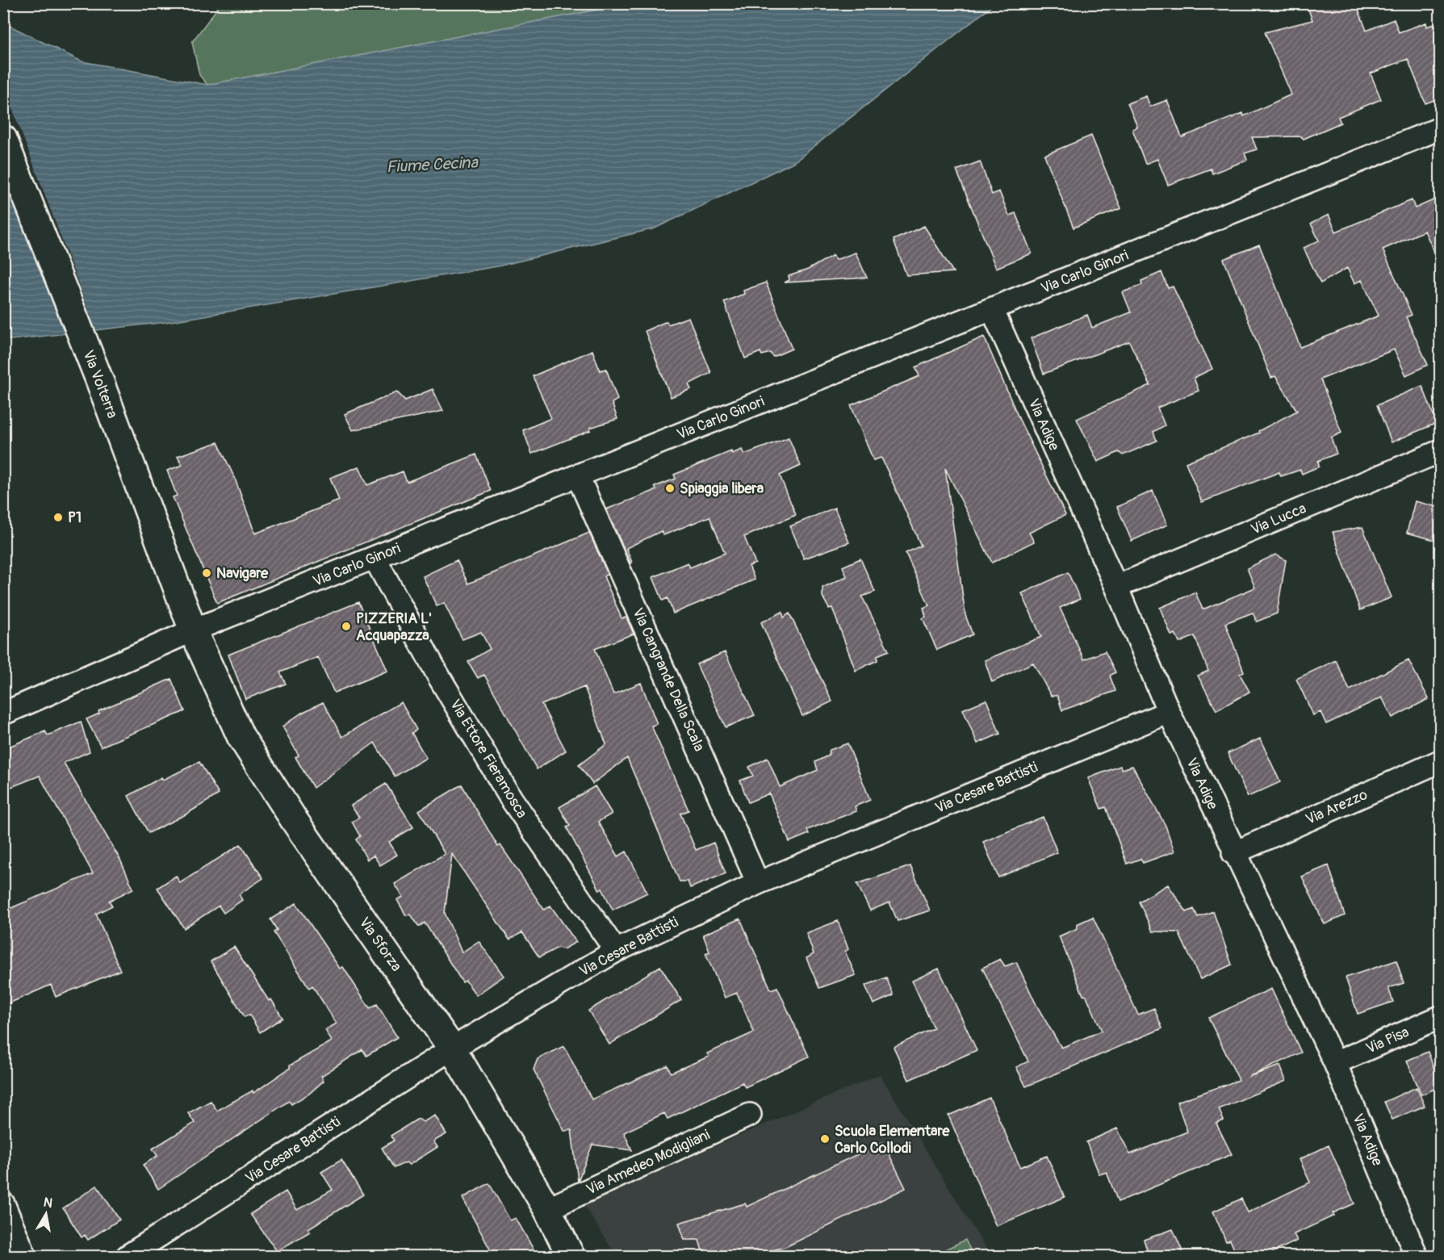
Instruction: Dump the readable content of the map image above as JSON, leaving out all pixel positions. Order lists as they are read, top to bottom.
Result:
{
  "streets": {
    "street": [
      "Via Carlo Ginori",
      "Via Volterra",
      "Via Adige",
      "Via Lucca",
      "Via Cangrande Della Scala",
      "Via Ettore Fieramosca",
      "Via Cesare Battisti",
      "Via Arezzo",
      "Via Sforza",
      "Via Pisa",
      "Via Amedeo Modigliani"
    ]
  },
  "crossings": [
    ["Via Carlo Ginori", "Via Volterra"],
    ["Via Carlo Ginori", "Via Adige"],
    ["Via Carlo Ginori", "Via Cangrande Della Scala"],
    ["Via Carlo Ginori", "Via Ettore Fieramosca"],
    ["Via Carlo Ginori", "Via Sforza"],
    ["Via Volterra", "Via Sforza"],
    ["Via Adige", "Via Lucca"],
    ["Via Adige", "Via Cesare Battisti"],
    ["Via Adige", "Via Arezzo"],
    ["Via Adige", "Via Pisa"],
    ["Via Cangrande Della Scala", "Via Cesare Battisti"],
    ["Via Ettore Fieramosca", "Via Cesare Battisti"],
    ["Via Cesare Battisti", "Via Sforza"],
    ["Via Sforza", "Via Amedeo Modigliani"]
  ],
  "water": ["Fiume Cecina"],
  "places": [
    "Spiaggia libera",
    "P1",
    "Navigare",
    "PIZZERIA L' Acquapazza",
    "Scuola Elementare Carlo Collodi"
  ],
  "north": "top"
}
